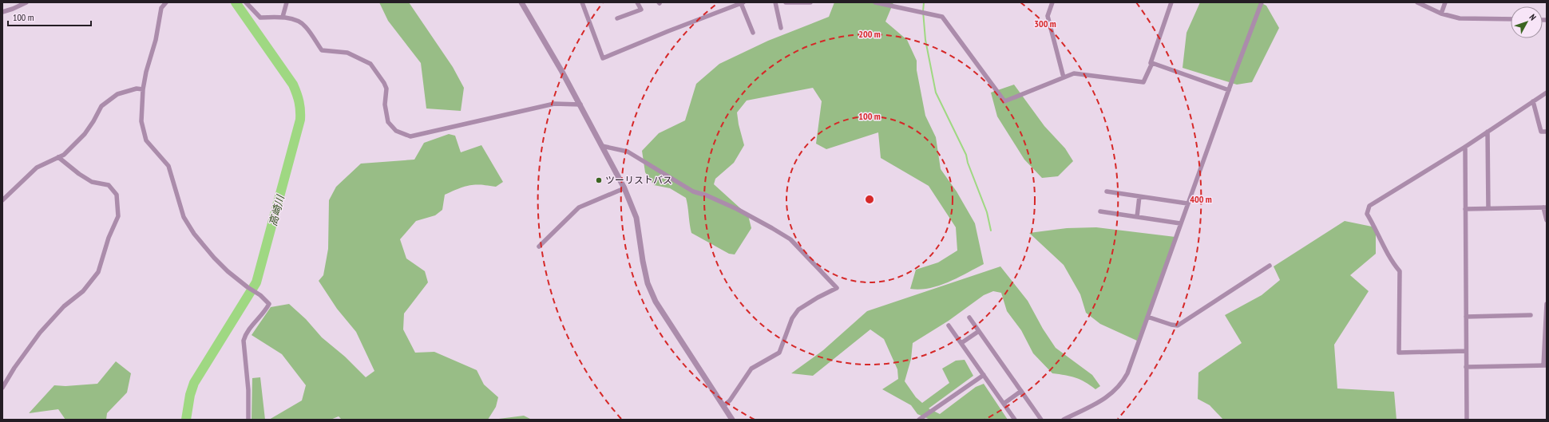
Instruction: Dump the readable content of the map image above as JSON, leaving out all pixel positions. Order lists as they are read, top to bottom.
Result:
{
  "water": ["高崎川"],
  "places": ["ツーリストバス"],
  "scale_bar": "100 m",
  "north": "top right",
  "rings": [
    "300 m",
    "200 m",
    "100 m",
    "400 m"
  ]
}
